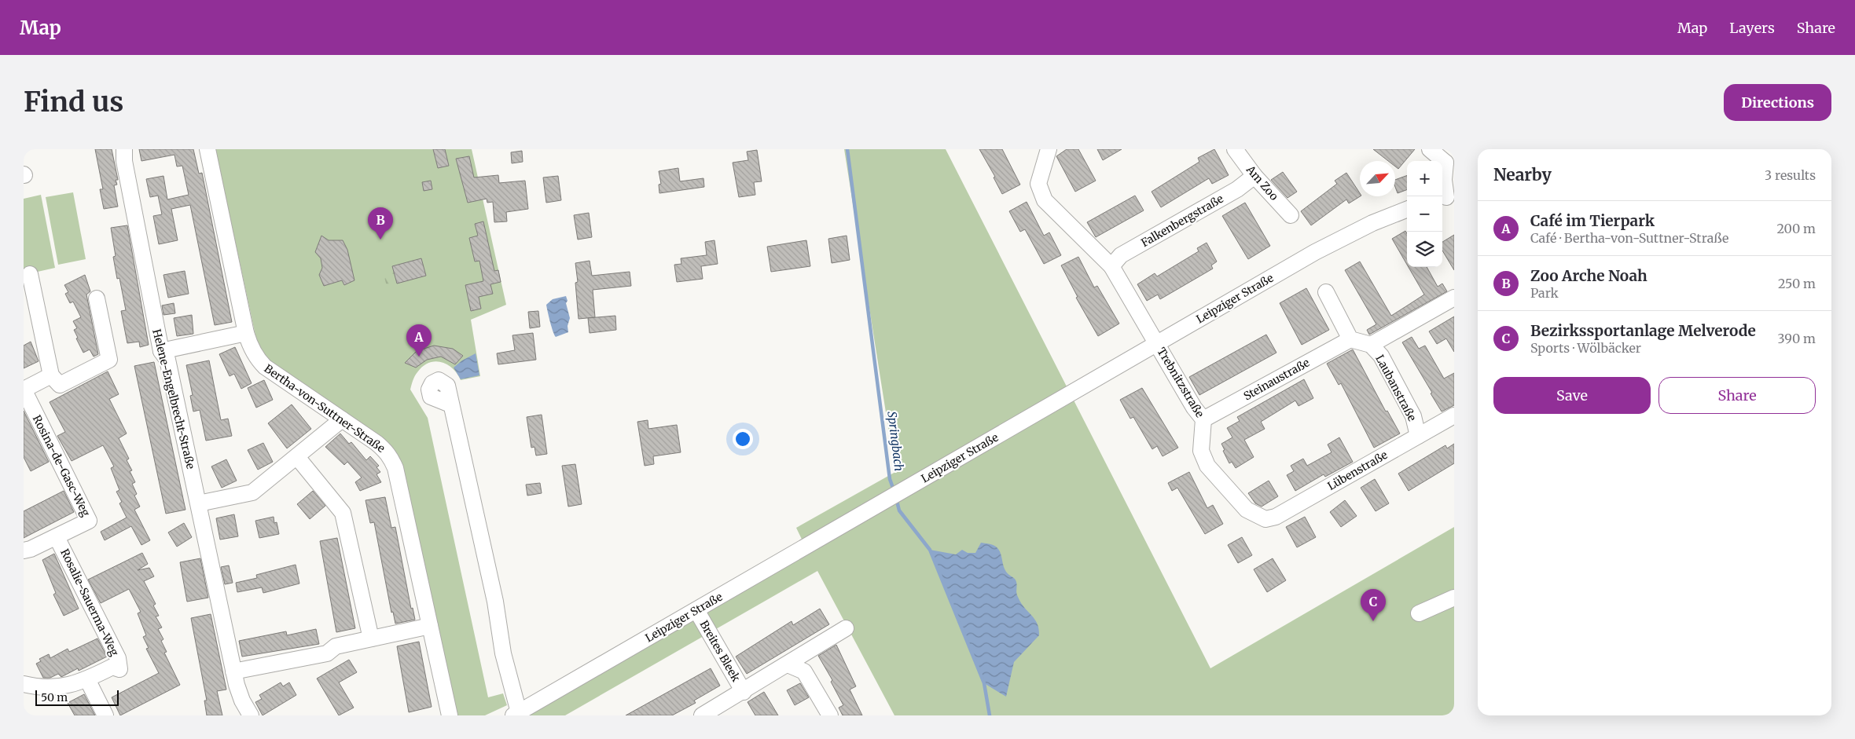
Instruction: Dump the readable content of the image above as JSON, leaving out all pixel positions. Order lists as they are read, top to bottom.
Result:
{
  "streets": {
    "street": [
      "Am Zoo",
      "Falkenbergstraße",
      "Leipziger Straße",
      "Steinaustraße",
      "Trebnitzstraße",
      "Laubanstraße",
      "Helene-Engelbrecht-Straße",
      "Bertha-von-Suttner-Straße",
      "Rosina-de-Gasc-Weg",
      "Lübenstraße",
      "Rosalie-Sauerma-Weg",
      "Breites Bleek"
    ]
  },
  "crossings": [
    ["Am Zoo", "Falkenbergstraße"],
    ["Falkenbergstraße", "Trebnitzstraße"],
    ["Leipziger Straße", "Trebnitzstraße"],
    ["Leipziger Straße", "Breites Bleek"],
    ["Steinaustraße", "Trebnitzstraße"],
    ["Steinaustraße", "Laubanstraße"],
    ["Trebnitzstraße", "Lübenstraße"],
    ["Laubanstraße", "Lübenstraße"],
    ["Rosina-de-Gasc-Weg", "Rosalie-Sauerma-Weg"]
  ],
  "water": ["Springbach"],
  "scale_bar": "50 m",
  "north": "top right",
  "page": {
    "header": "Map",
    "nav": ["Map", "Layers", "Share"],
    "buttons": [
      "Directions",
      ["Save", "Share"]
    ],
    "title": "Find us",
    "heading": ["Nearby", "3 results"],
    "map_buttons": ["+", "−"],
    "list": [
      {
        "mark": "A",
        "name": "Café im Tierpark",
        "note": "Café · Bertha-von-Suttner-Straße",
        "value": "200 m"
      },
      {
        "mark": "B",
        "name": "Zoo Arche Noah",
        "note": "Park",
        "value": "250 m"
      },
      {
        "mark": "C",
        "name": "Bezirkssportanlage Melverode",
        "note": "Sports · Wölbäcker",
        "value": "390 m"
      }
    ],
    "pins": ["B", "A", "C"],
    "scale": "50 m"
  }
}
